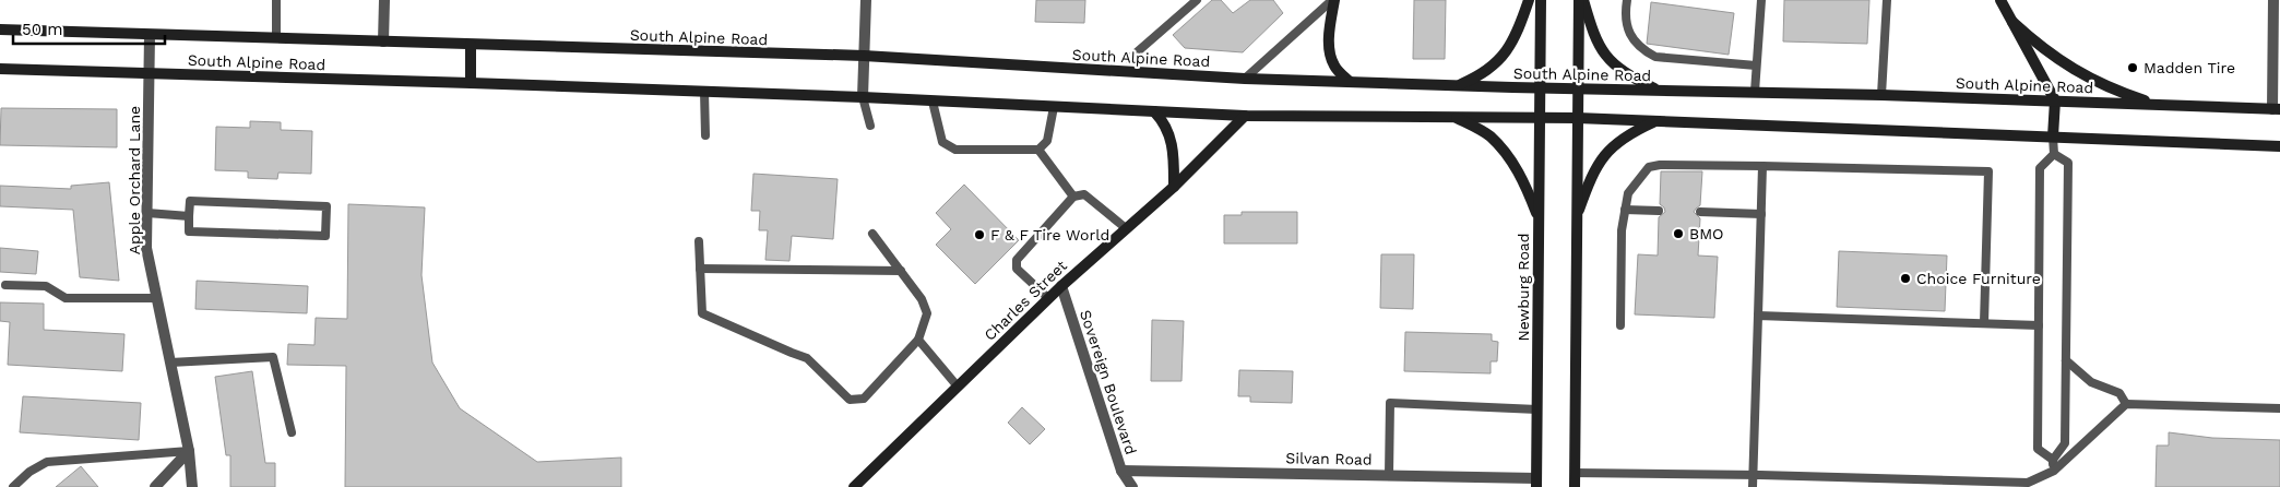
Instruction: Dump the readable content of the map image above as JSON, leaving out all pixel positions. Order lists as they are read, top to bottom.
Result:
{
  "streets": {
    "main road": ["South Alpine Road", "Newburg Road", "Charles Street"],
    "street": ["Apple Orchard Lane", "Sovereign Boulevard", "Silvan Road"]
  },
  "crossings": [
    ["South Alpine Road", "Apple Orchard Lane"],
    ["South Alpine Road", "Newburg Road"],
    ["South Alpine Road", "Charles Street"],
    ["Newburg Road", "Silvan Road"],
    ["Charles Street", "Sovereign Boulevard"],
    ["Sovereign Boulevard", "Silvan Road"]
  ],
  "places": [
    "Madden Tire",
    "BMO",
    "F & F Tire World",
    "Choice Furniture"
  ],
  "scale_bar": "50 m"
}
